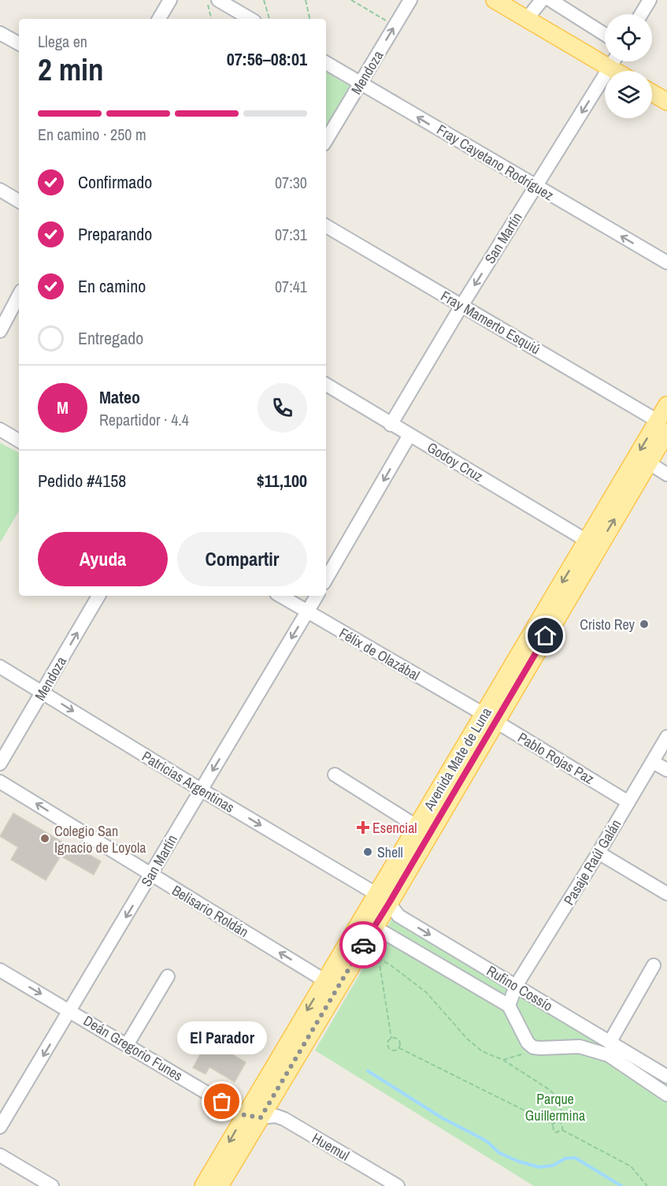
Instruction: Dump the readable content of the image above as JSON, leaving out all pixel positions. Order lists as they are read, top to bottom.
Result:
{
  "streets": {
    "main road": ["Avenida Mate de Luna"],
    "street": [
      "Mendoza",
      "Fray Cayetano Rodríguez",
      "San Martín",
      "Fray Mamerto Esquiú",
      "Godoy Cruz",
      "Félix de Olazábal",
      "Pablo Rojas Paz",
      "Patricias Argentinas",
      "Pasaje Raúl Galán",
      "Belisario Roldán",
      "Rufino Cossío",
      "Deán Gregorio Funes",
      "Huemul"
    ]
  },
  "crossings": [
    ["Mendoza", "Fray Cayetano Rodríguez"],
    ["Mendoza", "Patricias Argentinas"],
    ["Fray Cayetano Rodríguez", "San Martín"],
    ["San Martín", "Fray Mamerto Esquiú"],
    ["San Martín", "Godoy Cruz"],
    ["San Martín", "Félix de Olazábal"],
    ["San Martín", "Patricias Argentinas"],
    ["San Martín", "Belisario Roldán"],
    ["San Martín", "Deán Gregorio Funes"],
    ["Fray Mamerto Esquiú", "Avenida Mate de Luna"],
    ["Godoy Cruz", "Avenida Mate de Luna"],
    ["Félix de Olazábal", "Pablo Rojas Paz"],
    ["Félix de Olazábal", "Avenida Mate de Luna"],
    ["Pablo Rojas Paz", "Avenida Mate de Luna"],
    ["Pablo Rojas Paz", "Pasaje Raúl Galán"],
    ["Avenida Mate de Luna", "Patricias Argentinas"],
    ["Avenida Mate de Luna", "Belisario Roldán"],
    ["Avenida Mate de Luna", "Rufino Cossío"],
    ["Avenida Mate de Luna", "Deán Gregorio Funes"],
    ["Avenida Mate de Luna", "Huemul"],
    ["Patricias Argentinas", "Rufino Cossío"],
    ["Pasaje Raúl Galán", "Rufino Cossío"],
    ["Deán Gregorio Funes", "Huemul"]
  ],
  "one_way": [
    "Mendoza",
    "Fray Cayetano Rodríguez",
    "San Martín",
    "Patricias Argentinas",
    "Belisario Roldán"
  ],
  "parks": ["Parque Guillermina"],
  "places": {
    "other": [
      "Cristo Rey",
      "Colegio San Ignacio de Loyola",
      "Shell",
      "El Parador"
    ],
    "health": ["Esencial"]
  },
  "page": {
    "heading": ["2 min", "Llega en", "07:56–08:01"],
    "panel": [
      "Mateo",
      "Repartidor · 4.4",
      "Pedido #4158",
      "$11,100"
    ],
    "bar": "En camino · 250 m",
    "list": [
      ["Confirmado", "07:30"],
      ["Preparando", "07:31"],
      ["En camino", "07:41"],
      "Entregado"
    ],
    "round": "M",
    "buttons": ["Ayuda", "Compartir"],
    "bubble": "El Parador"
  }
}
